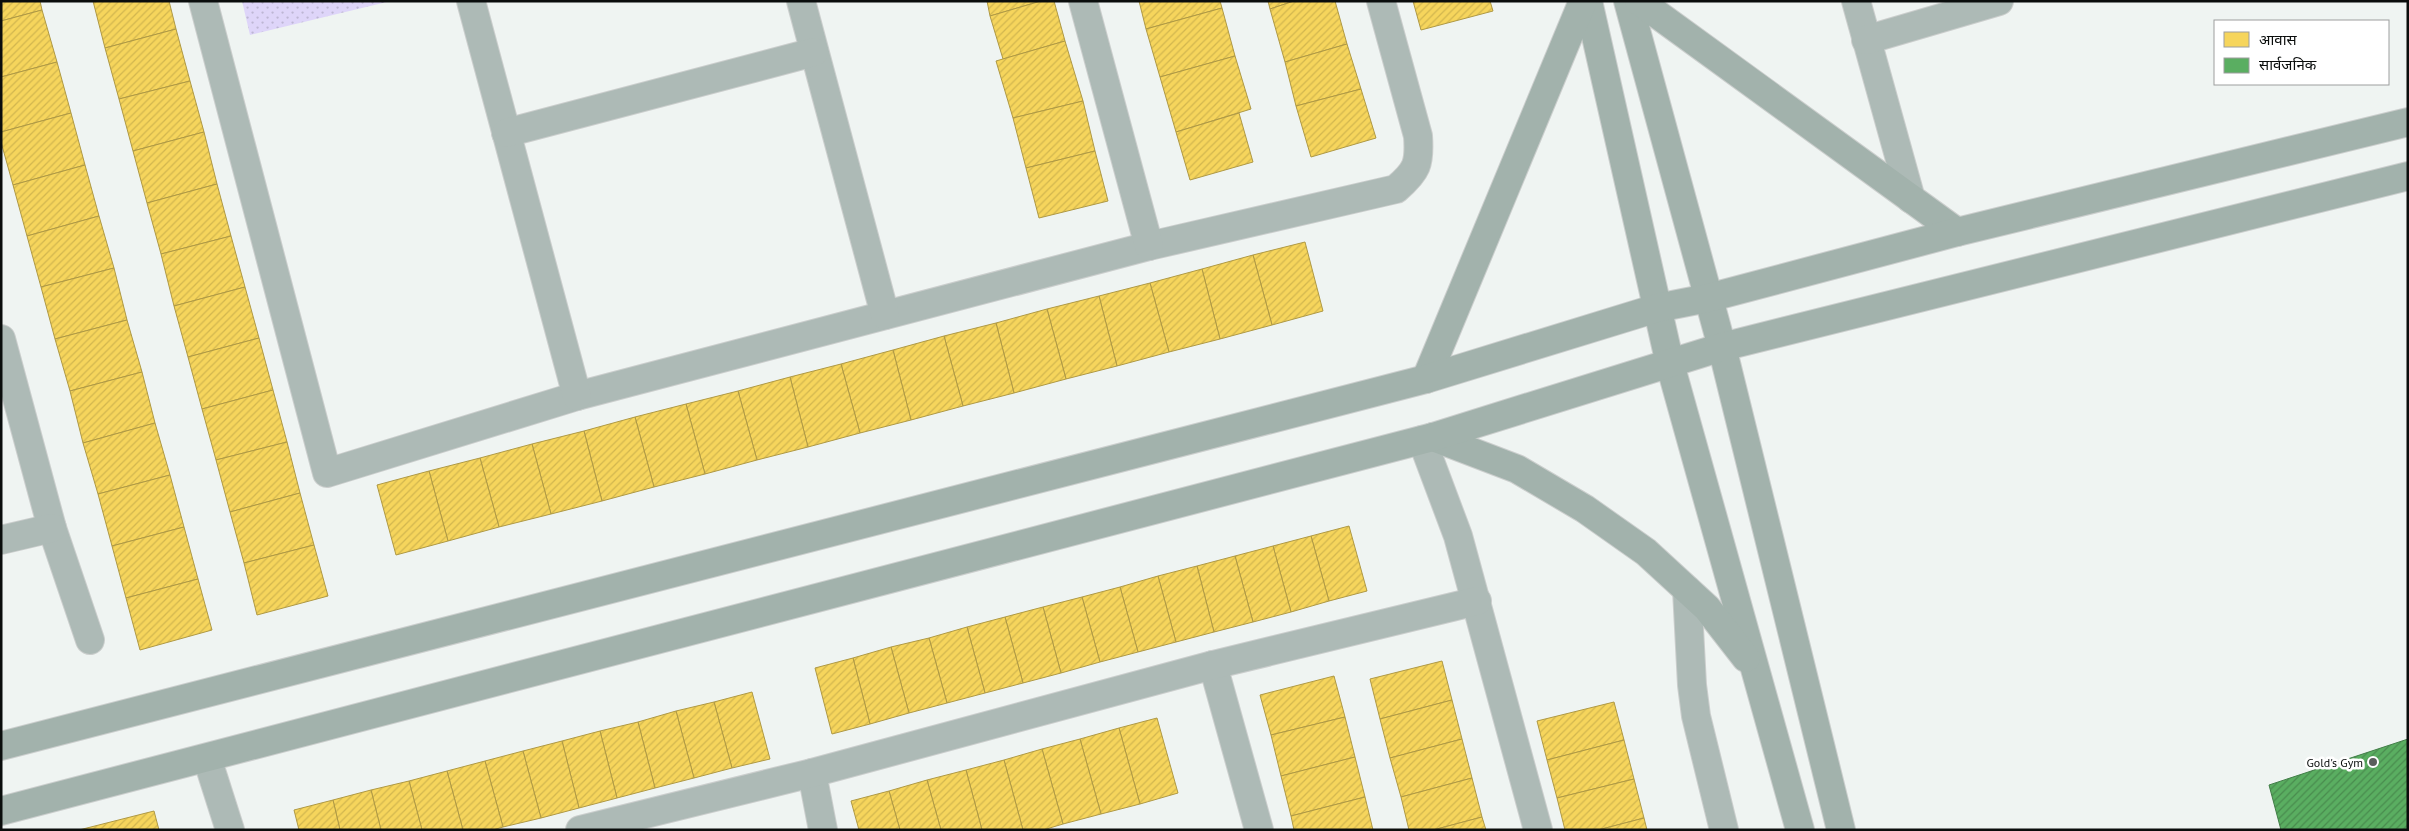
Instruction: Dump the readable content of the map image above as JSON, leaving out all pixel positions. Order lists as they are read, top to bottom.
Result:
{
  "places": ["Gold's Gym"],
  "legend": ["आवास", "सार्वजनिक"]
}
